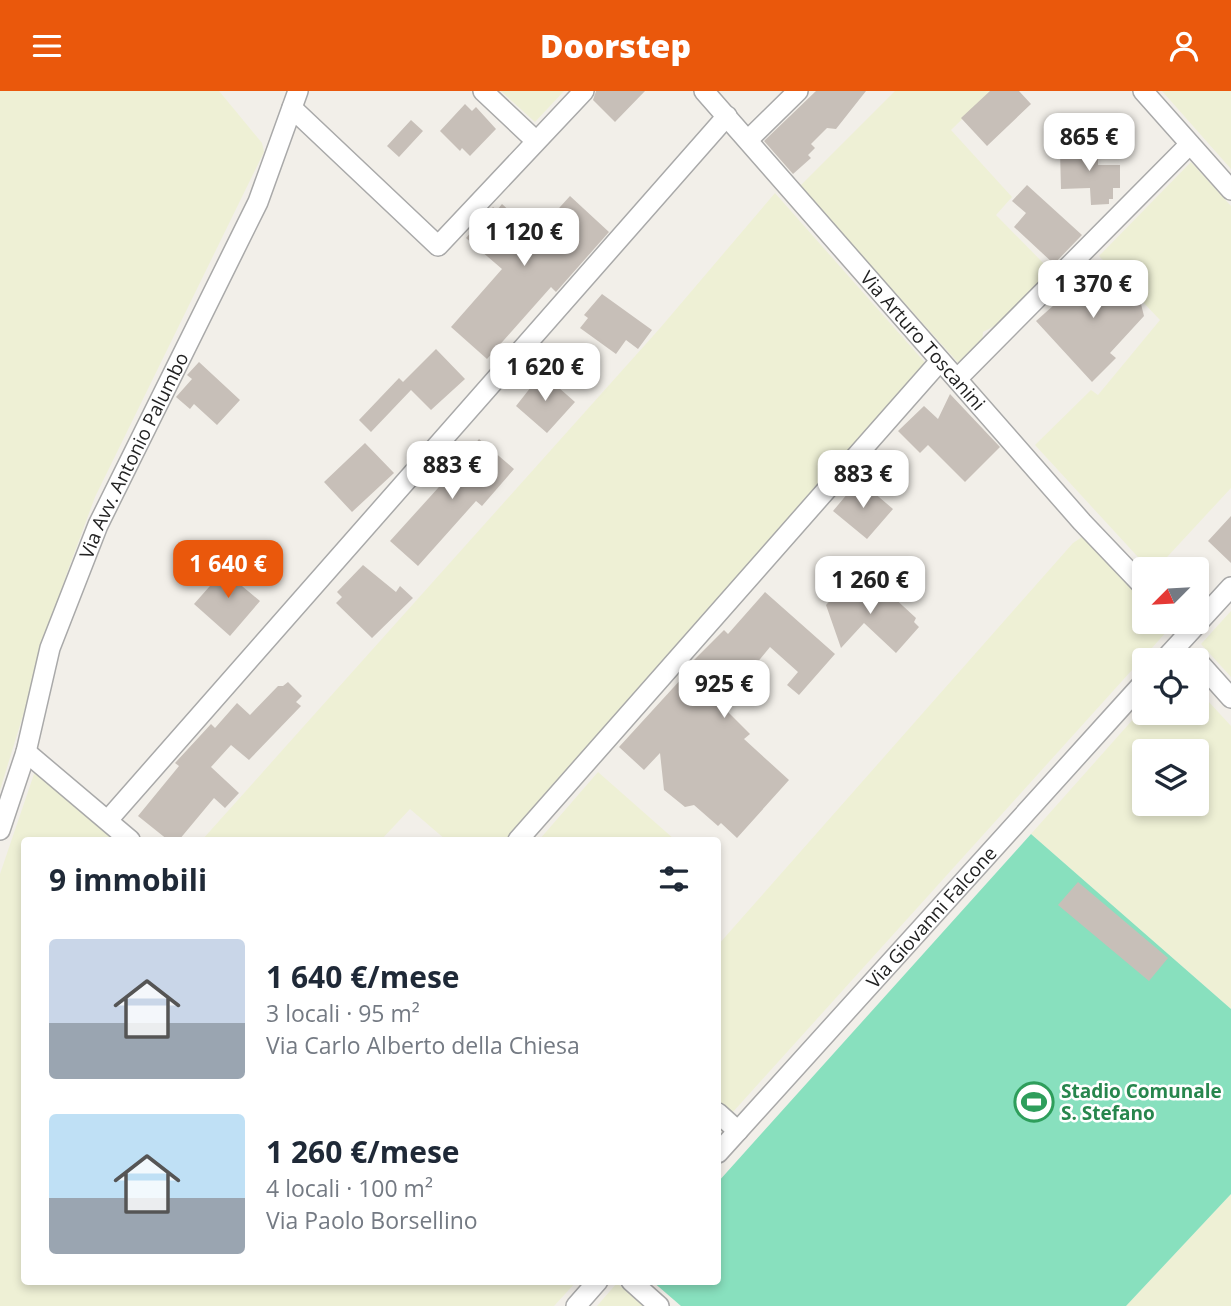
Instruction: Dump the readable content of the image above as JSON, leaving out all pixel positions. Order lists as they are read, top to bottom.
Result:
{
  "streets": {
    "street": ["Via Arturo Toscanini", "Via Avv. Antonio Palumbo", "Via Giovanni Falcone"]
  },
  "places": {
    "sports": ["Stadio Comunale S. Stefano"]
  },
  "north": "bottom left",
  "page": {
    "header": "Doorstep",
    "price": [
      "865 €",
      "1 120 €",
      "1 370 €",
      "1 620 €",
      "883 €",
      "883 €",
      "1 640 €",
      "1 260 €",
      "925 €"
    ],
    "heading": "9 immobili",
    "list": [
      {
        "name": "1 640 €/mese",
        "note": "3 locali · 95 m² · Via Carlo Alberto della Chiesa"
      },
      {
        "name": "1 260 €/mese",
        "note": "4 locali · 100 m² · Via Paolo Borsellino"
      }
    ]
  }
}
